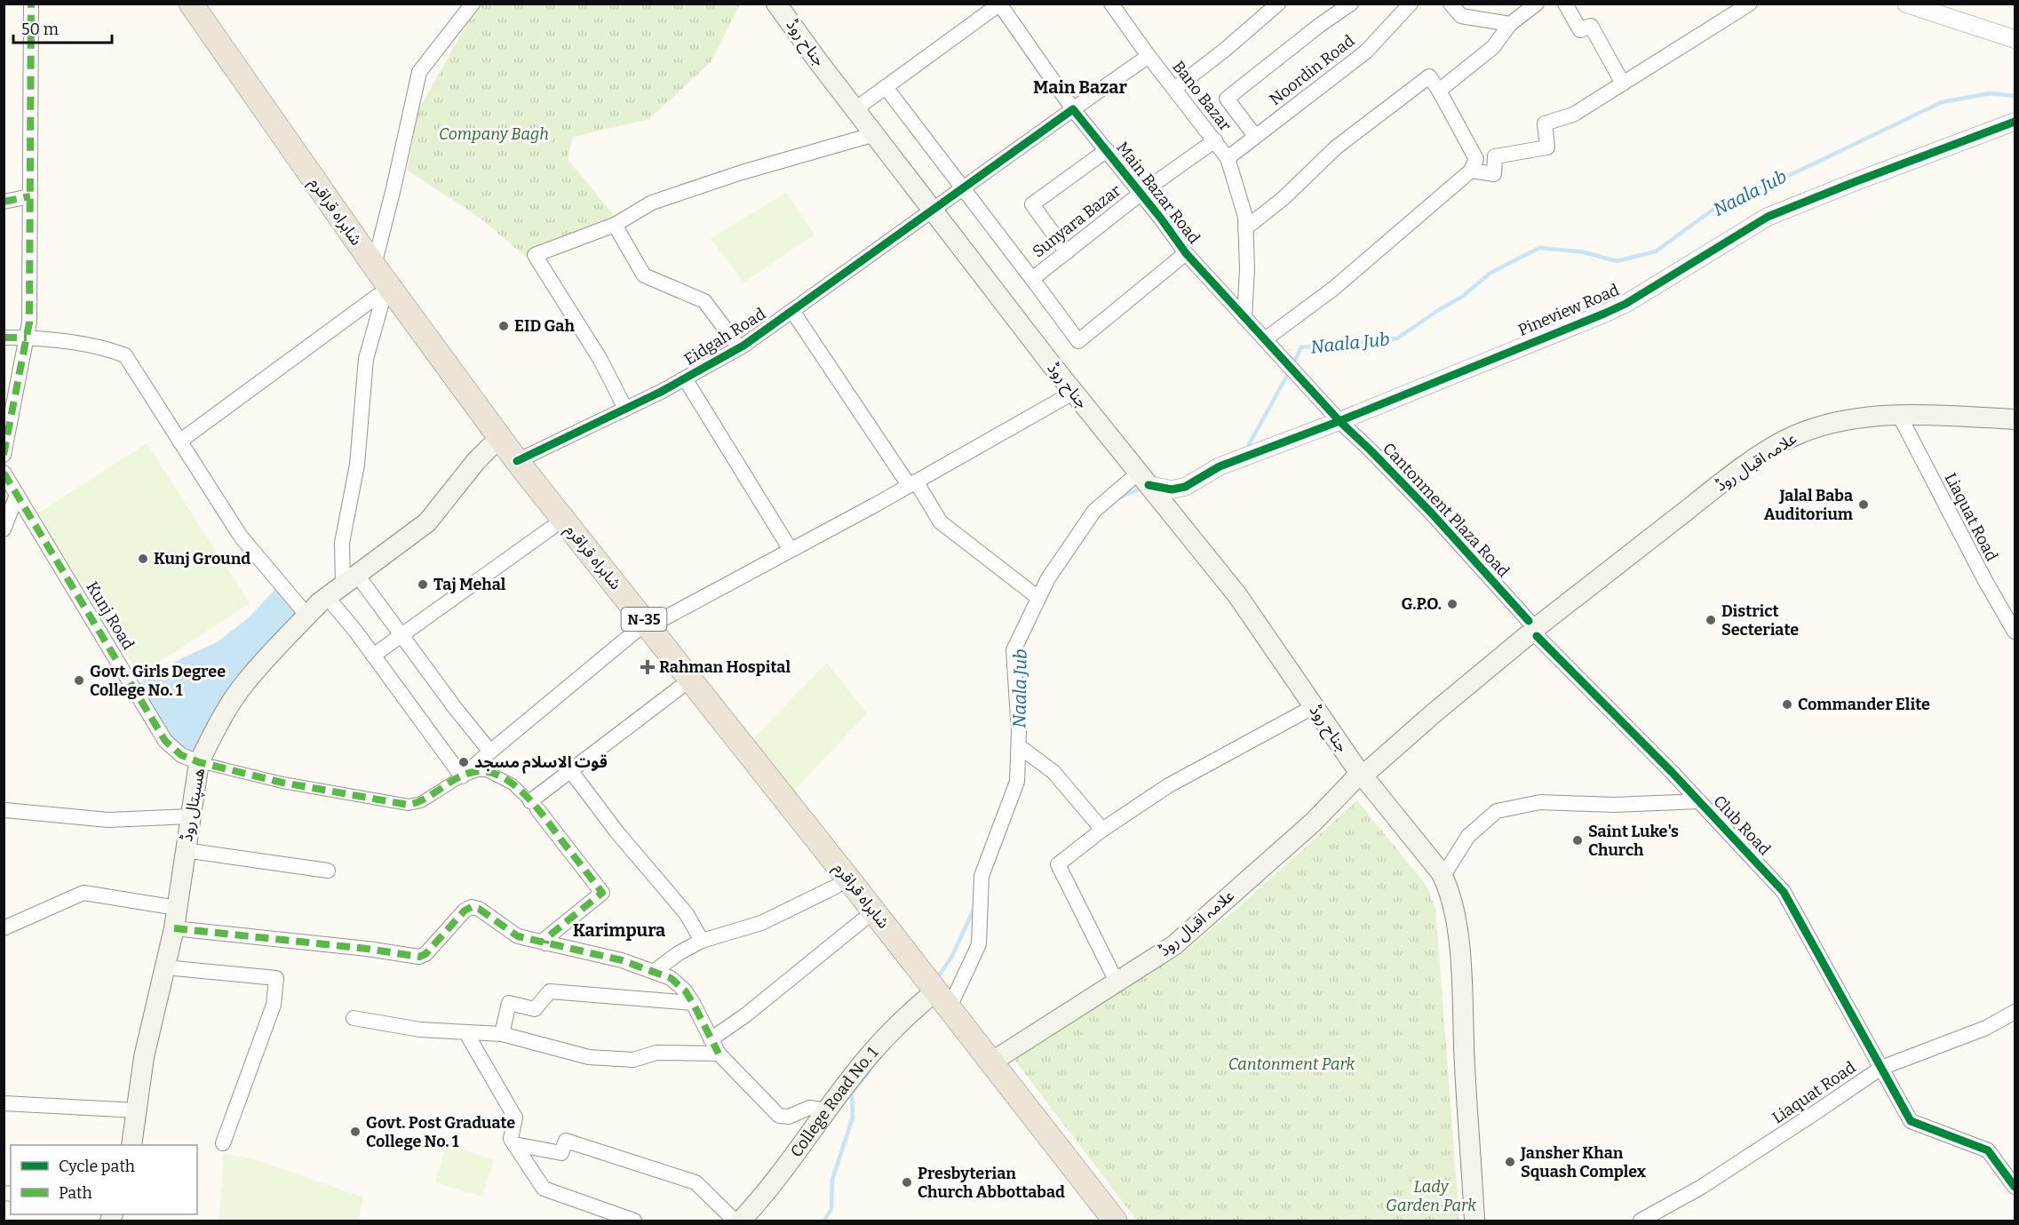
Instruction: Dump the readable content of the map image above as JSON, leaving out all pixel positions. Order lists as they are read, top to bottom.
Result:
{
  "streets": {
    "highway": ["شاہراہ قراقرم", "N-35"],
    "main road": [
      "جناح روڈ",
      "علامہ اقبال روڈ",
      "ھسپتال روڈ",
      "College Road No. 1"
    ],
    "street": [
      "Noordin Road",
      "Bano Bazar",
      "Main Bazar Road",
      "Sunyara Bazar",
      "Pineview Road",
      "Eidgah Road",
      "Cantonment Plaza Road",
      "Liaquat Road",
      "Kunj Road",
      "Club Road"
    ]
  },
  "crossings": [
    ["جناح روڈ", "Eidgah Road"],
    ["جناح روڈ", "علامہ اقبال روڈ"],
    ["Noordin Road", "Bano Bazar"],
    ["Bano Bazar", "Main Bazar Road"],
    ["Bano Bazar", "Sunyara Bazar"],
    ["Main Bazar Road", "Sunyara Bazar"],
    ["Main Bazar Road", "Pineview Road"],
    ["Main Bazar Road", "Cantonment Plaza Road"],
    ["شاہراہ قراقرم", "Eidgah Road"],
    ["شاہراہ قراقرم", "علامہ اقبال روڈ"],
    ["شاہراہ قراقرم", "ھسپتال روڈ"],
    ["شاہراہ قراقرم", "College Road No. 1"],
    ["Pineview Road", "Cantonment Plaza Road"],
    ["علامہ اقبال روڈ", "Cantonment Plaza Road"],
    ["علامہ اقبال روڈ", "Liaquat Road"],
    ["علامہ اقبال روڈ", "Club Road"],
    ["Cantonment Plaza Road", "Club Road"],
    ["Liaquat Road", "Club Road"],
    ["Kunj Road", "ھسپتال روڈ"]
  ],
  "districts": ["Main Bazar", "Karimpura"],
  "water": ["Naala Jub"],
  "parks": ["Company Bagh", "Cantonment Park", "Lady Garden Park"],
  "places": {
    "other": [
      "EID Gah",
      "Jalal Baba Auditorium",
      "Kunj Ground",
      "Taj Mehal",
      "G.P.O.",
      "District Secteriate",
      "Govt. Girls Degree College No. 1",
      "Commander Elite",
      "قوت الاسلام مسجد",
      "Saint Luke's Church",
      "Govt. Post Graduate College No. 1",
      "Jansher Khan Squash Complex",
      "Presbyterian Church Abbottabad"
    ],
    "health": ["Rahman Hospital"]
  },
  "legend": ["Cycle path", "Path"],
  "scale_bar": "50 m"
}
